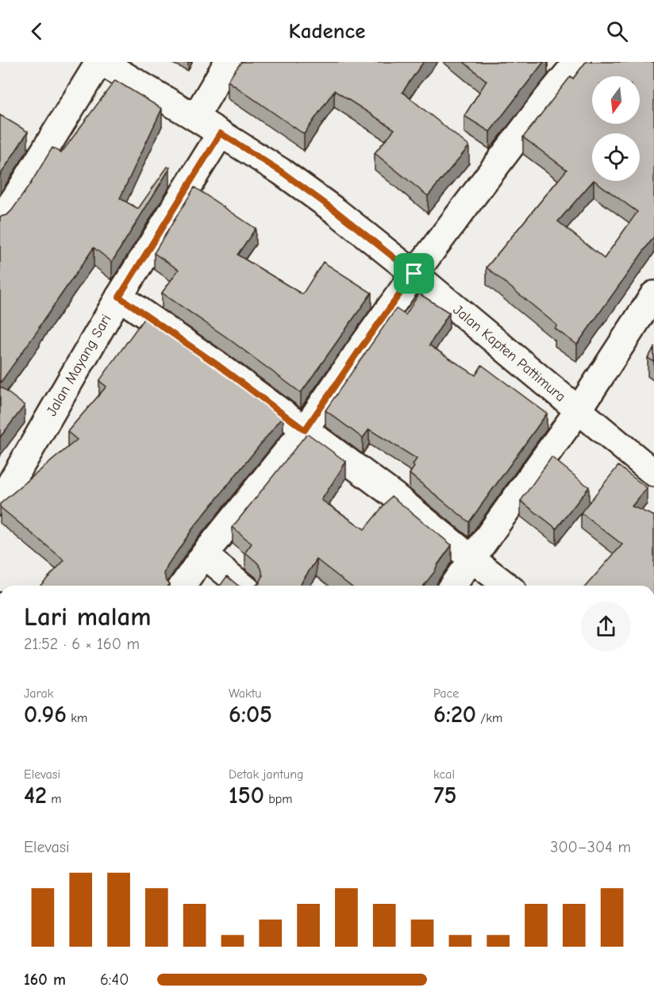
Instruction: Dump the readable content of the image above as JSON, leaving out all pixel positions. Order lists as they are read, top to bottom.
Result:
{
  "streets": {
    "street": ["Jalan Kapten Pattimura", "Jalan Mayang Sari"]
  },
  "crossings": [
    ["Jalan Kapten Pattimura", "Jalan Mayang Sari"]
  ],
  "north": "bottom",
  "page": {
    "header": "Kadence",
    "heading": ["Lari malam", "21:52 · 6 × 160 m"],
    "stats": [
      ["Jarak", "0.96 km"],
      ["Waktu", "6:05"],
      ["Pace", "6:20 /km"],
      ["Elevasi", "42 m"],
      ["Detak jantung", "150 bpm"],
      ["kcal", "75"]
    ],
    "chart": ["Elevasi", "300–304 m"],
    "list": [
      {
        "name": "160 m",
        "note": "6:40"
      }
    ]
  }
}
